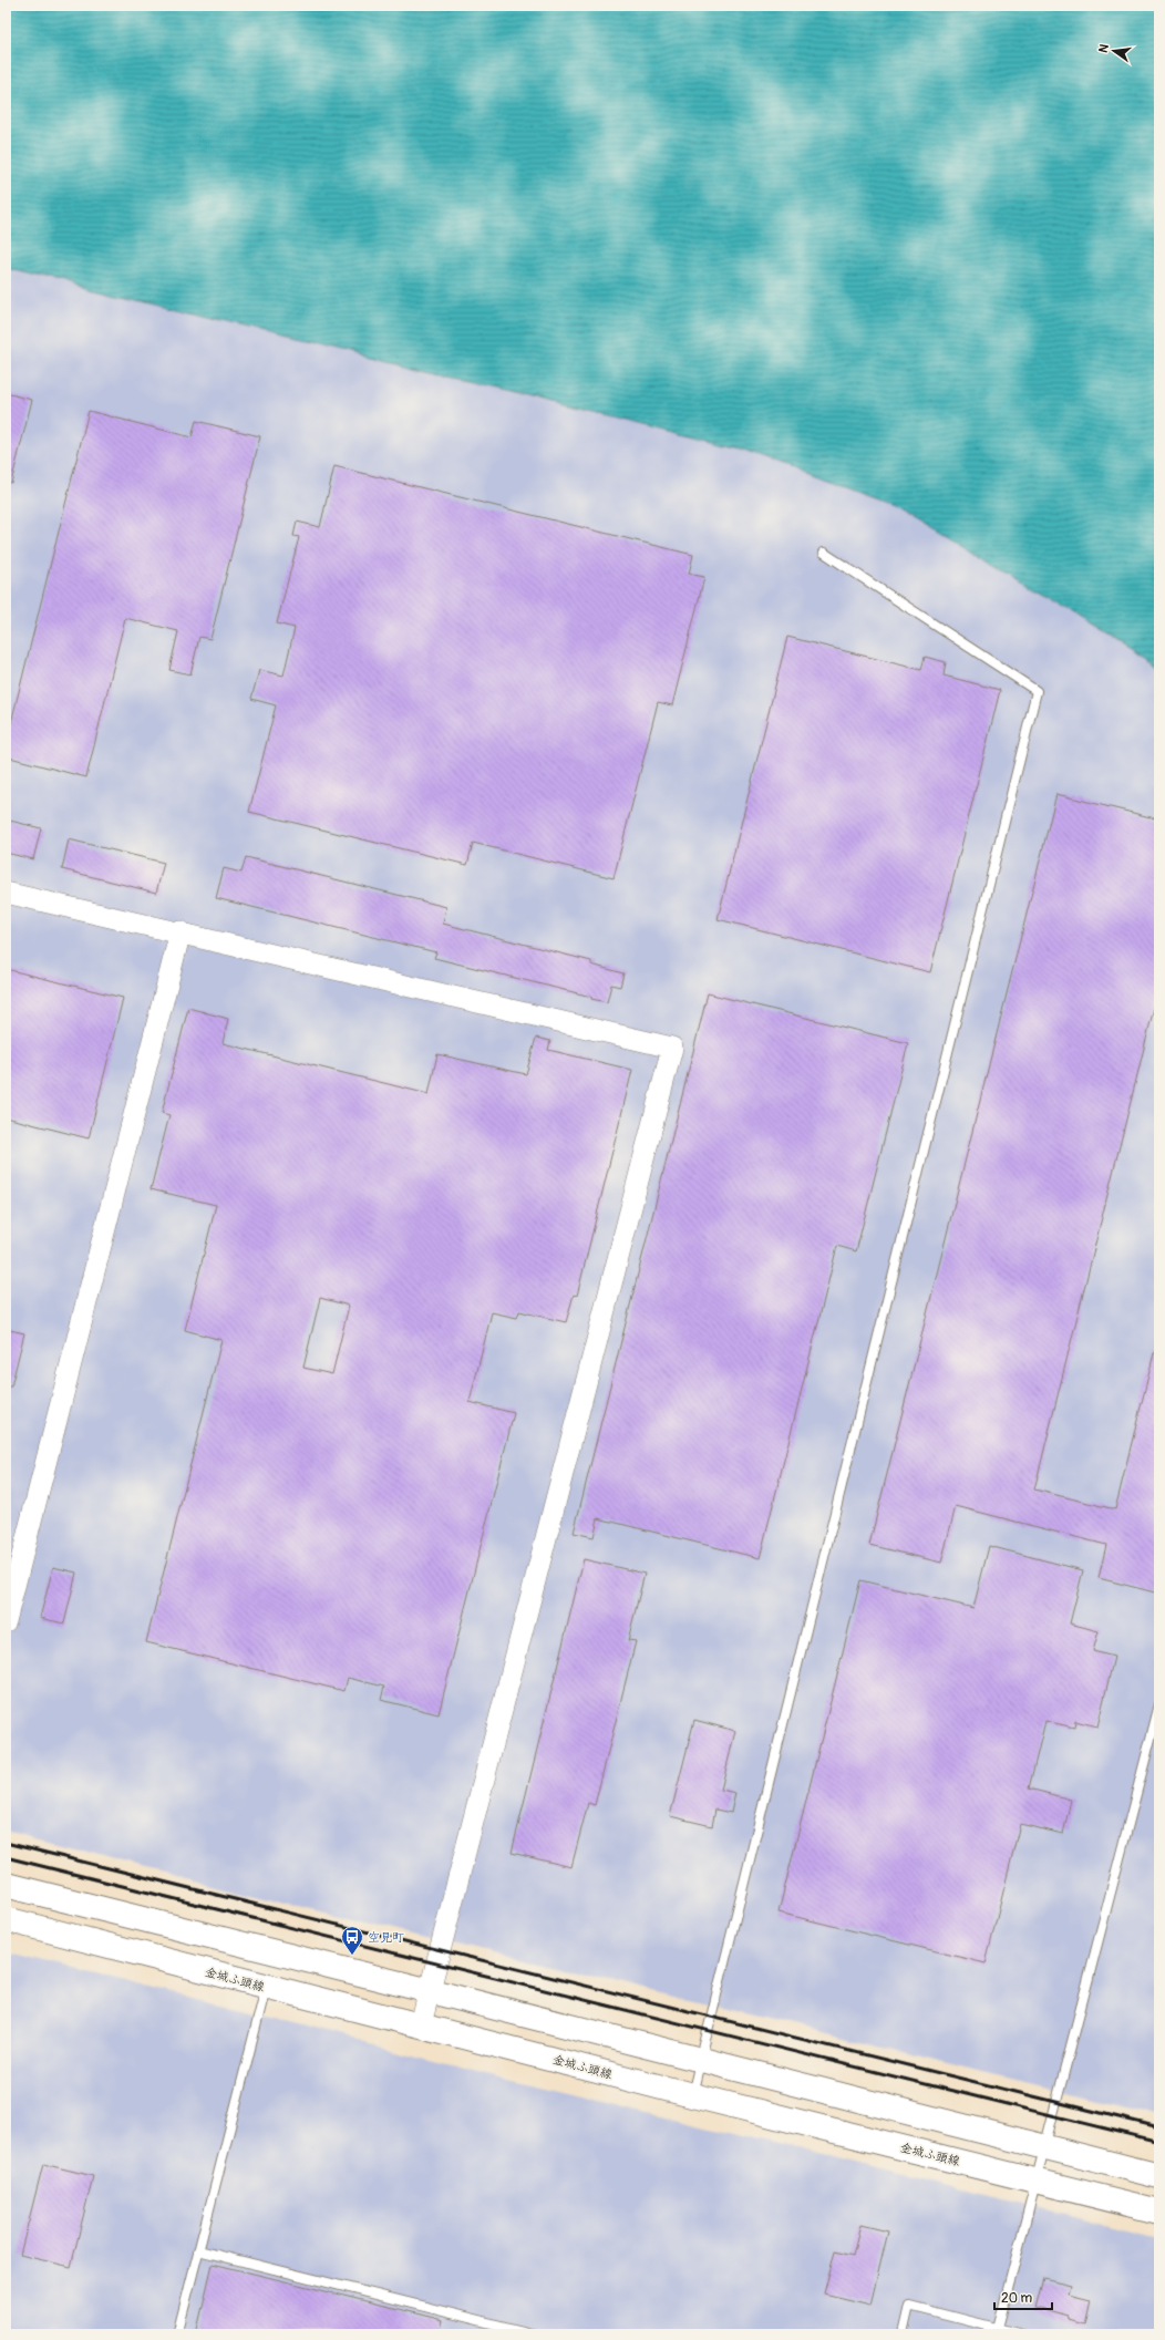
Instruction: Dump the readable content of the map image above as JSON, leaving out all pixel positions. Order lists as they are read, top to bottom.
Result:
{
  "streets": {
    "main road": ["金城ふ頭線"]
  },
  "places": {
    "bus stop": ["空見町"]
  },
  "scale_bar": "20 m",
  "north": "left"
}
